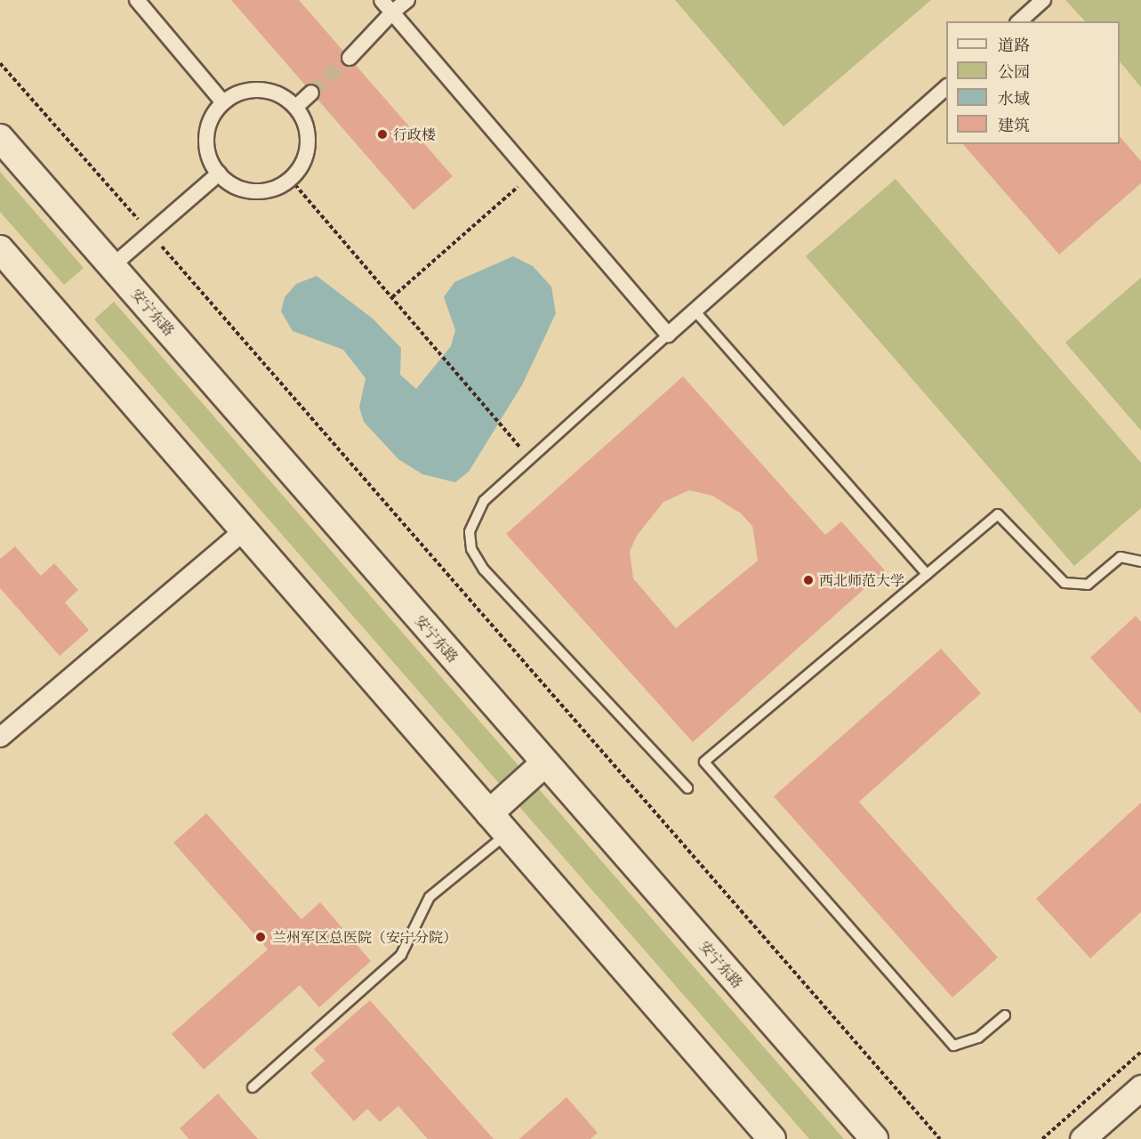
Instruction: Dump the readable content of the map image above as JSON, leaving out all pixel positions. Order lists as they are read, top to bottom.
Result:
{
  "streets": {
    "main road": ["安宁东路"]
  },
  "places": ["行政楼", "西北师范大学", "兰州军区总医院（安宁分院）"],
  "legend": [
    "道路",
    "公园",
    "水域",
    "建筑"
  ]
}
